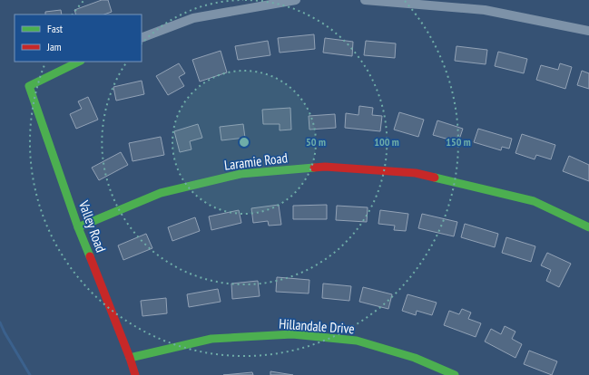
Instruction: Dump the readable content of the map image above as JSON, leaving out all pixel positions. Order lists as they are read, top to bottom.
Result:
{
  "streets": {
    "street": ["Laramie Road", "Valley Road", "Hillandale Drive"]
  },
  "crossings": [
    ["Laramie Road", "Valley Road"],
    ["Valley Road", "Hillandale Drive"]
  ],
  "legend": ["Fast", "Jam"],
  "rings": ["50 m", "100 m", "150 m"]
}
